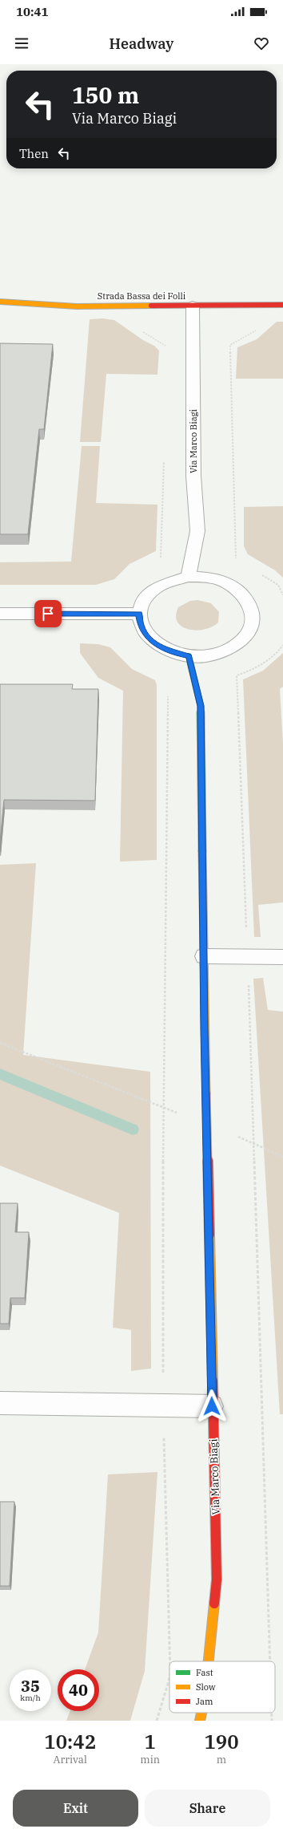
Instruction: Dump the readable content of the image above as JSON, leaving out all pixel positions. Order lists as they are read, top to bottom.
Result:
{
  "streets": {
    "street": ["Strada Bassa dei Folli", "Via Marco Biagi"]
  },
  "crossings": [
    ["Strada Bassa dei Folli", "Via Marco Biagi"]
  ],
  "legend": ["Fast", "Slow", "Jam"],
  "page": {
    "status": "10:41",
    "header": "Headway",
    "turn": ["150 m", "Via Marco Biagi"],
    "then": "Then",
    "speed": "35 km/h",
    "limit": "40",
    "eta": [
      "10:42",
      "Arrival",
      "1",
      "min",
      "190",
      "m"
    ],
    "buttons": ["Exit", "Share"]
  }
}
